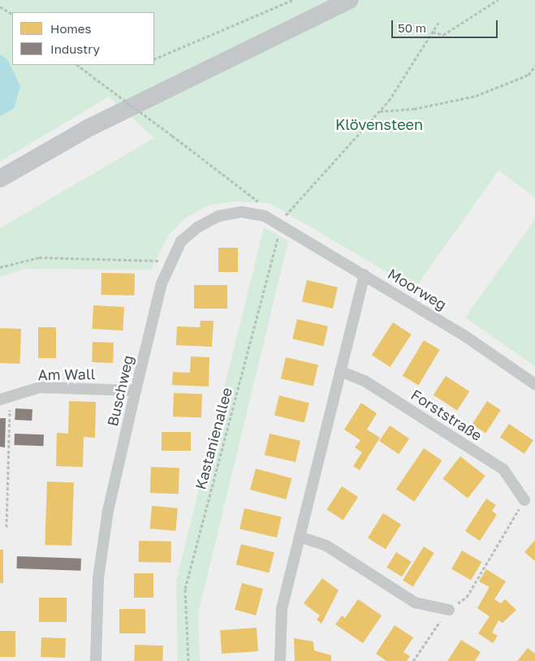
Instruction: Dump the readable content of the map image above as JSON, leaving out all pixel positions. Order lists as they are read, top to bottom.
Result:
{
  "streets": {
    "street": [
      "Moorweg",
      "Am Wall",
      "Buschweg",
      "Forststraße"
    ],
    "path": ["Kastanienallee"]
  },
  "crossings": [
    ["Moorweg", "Buschweg"],
    ["Moorweg", "Kastanienallee"],
    ["Am Wall", "Buschweg"],
    ["Buschweg", "Kastanienallee"]
  ],
  "parks": ["Klövensteen"],
  "legend": ["Homes", "Industry"],
  "scale_bar": "50 m"
}
